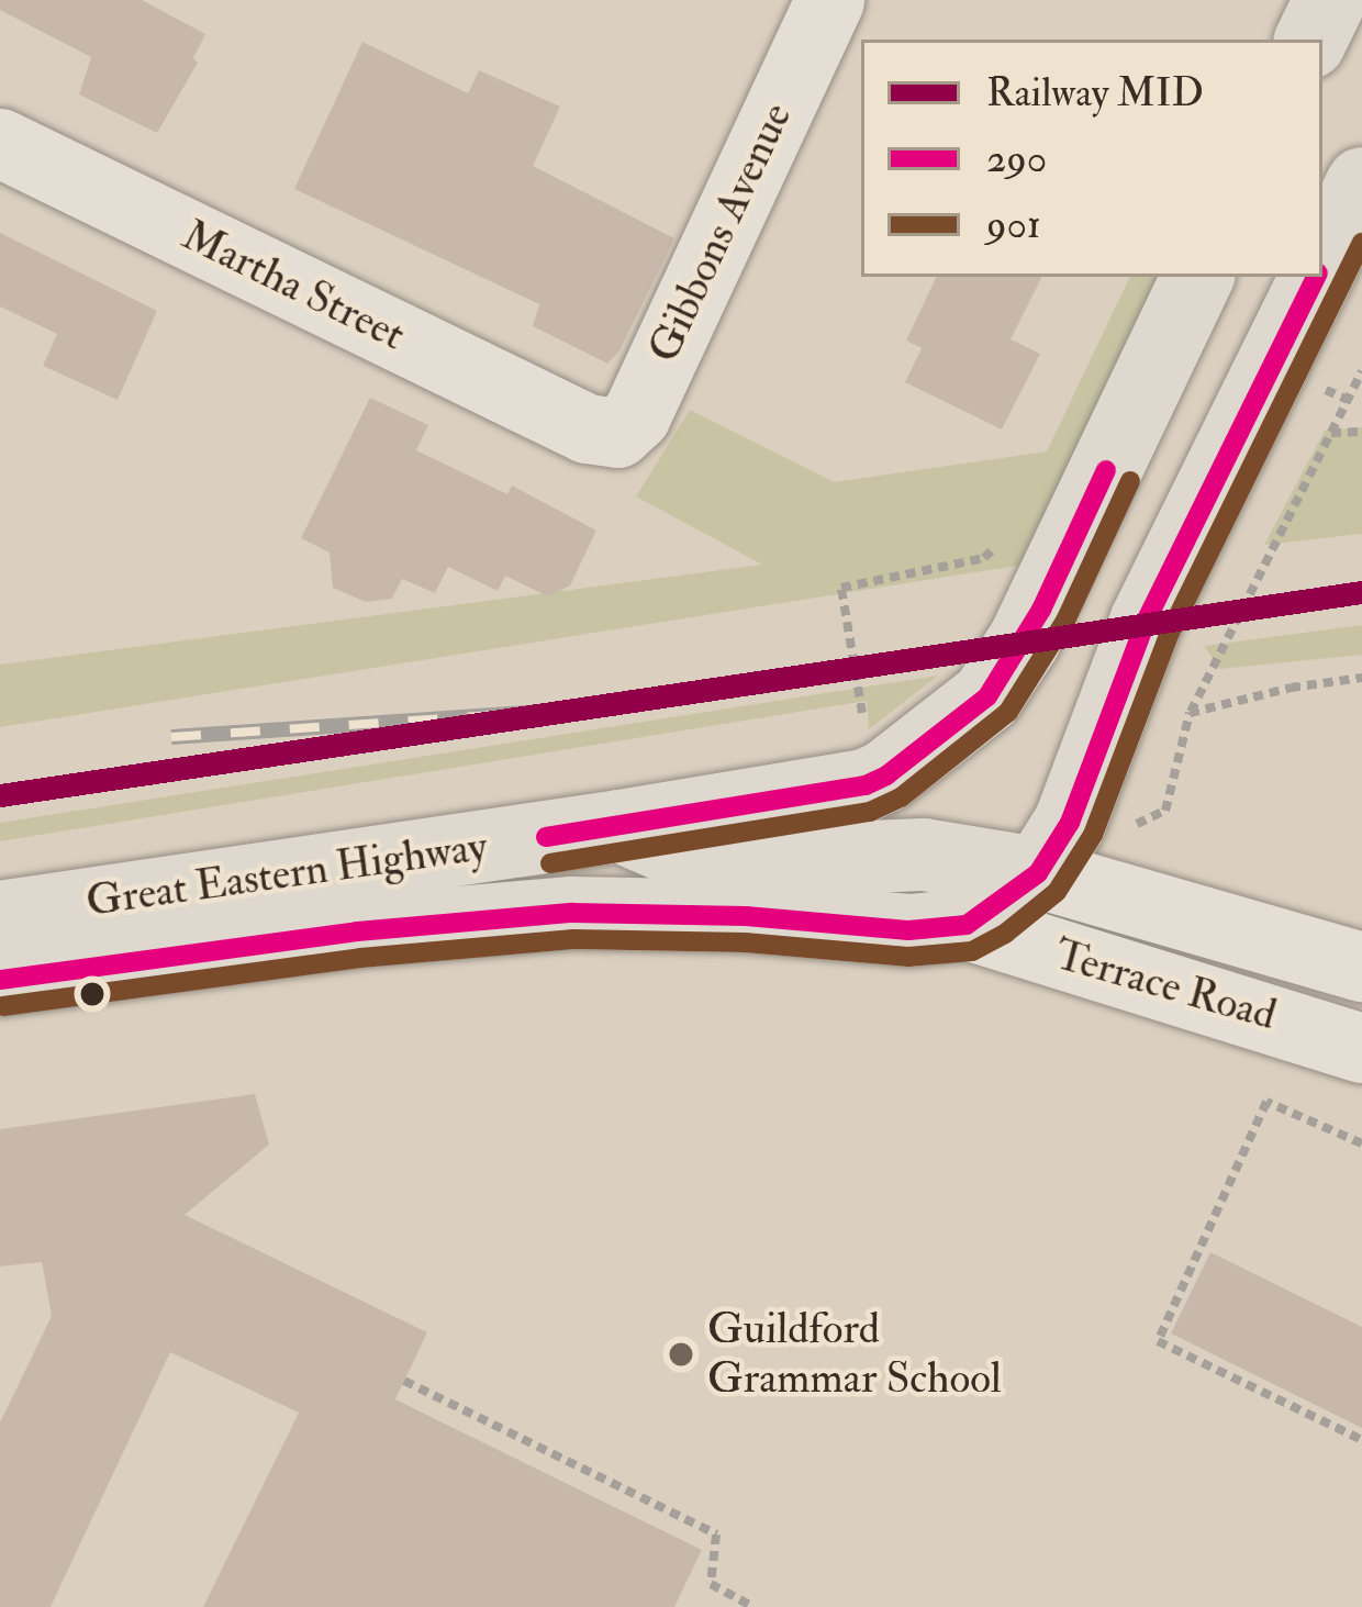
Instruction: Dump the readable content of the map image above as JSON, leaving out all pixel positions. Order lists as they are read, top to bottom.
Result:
{
  "streets": {
    "highway": ["Great Eastern Highway"],
    "street": ["Gibbons Avenue", "Martha Street", "Terrace Road"]
  },
  "crossings": [
    ["Gibbons Avenue", "Martha Street"],
    ["Great Eastern Highway", "Terrace Road"]
  ],
  "places": ["Guildford Grammar School"],
  "lines": ["transit line 901", "transit line 290", "rail line MID"],
  "legend": ["Railway MID", "290", "901"]
}
